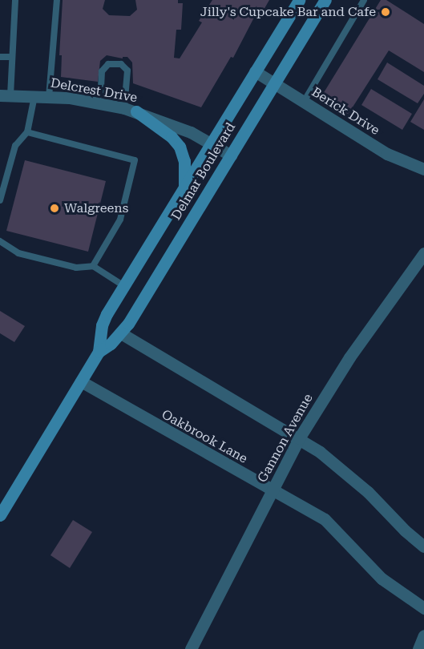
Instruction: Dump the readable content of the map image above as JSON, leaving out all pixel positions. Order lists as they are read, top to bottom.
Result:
{
  "streets": {
    "main road": ["Delmar Boulevard"],
    "street": [
      "Delcrest Drive",
      "Berick Drive",
      "Oakbrook Lane",
      "Gannon Avenue"
    ]
  },
  "crossings": [
    ["Delcrest Drive", "Delmar Boulevard"],
    ["Berick Drive", "Delmar Boulevard"],
    ["Delmar Boulevard", "Oakbrook Lane"],
    ["Oakbrook Lane", "Gannon Avenue"]
  ],
  "places": ["Jilly's Cupcake Bar and Cafe", "Walgreens"]
}
